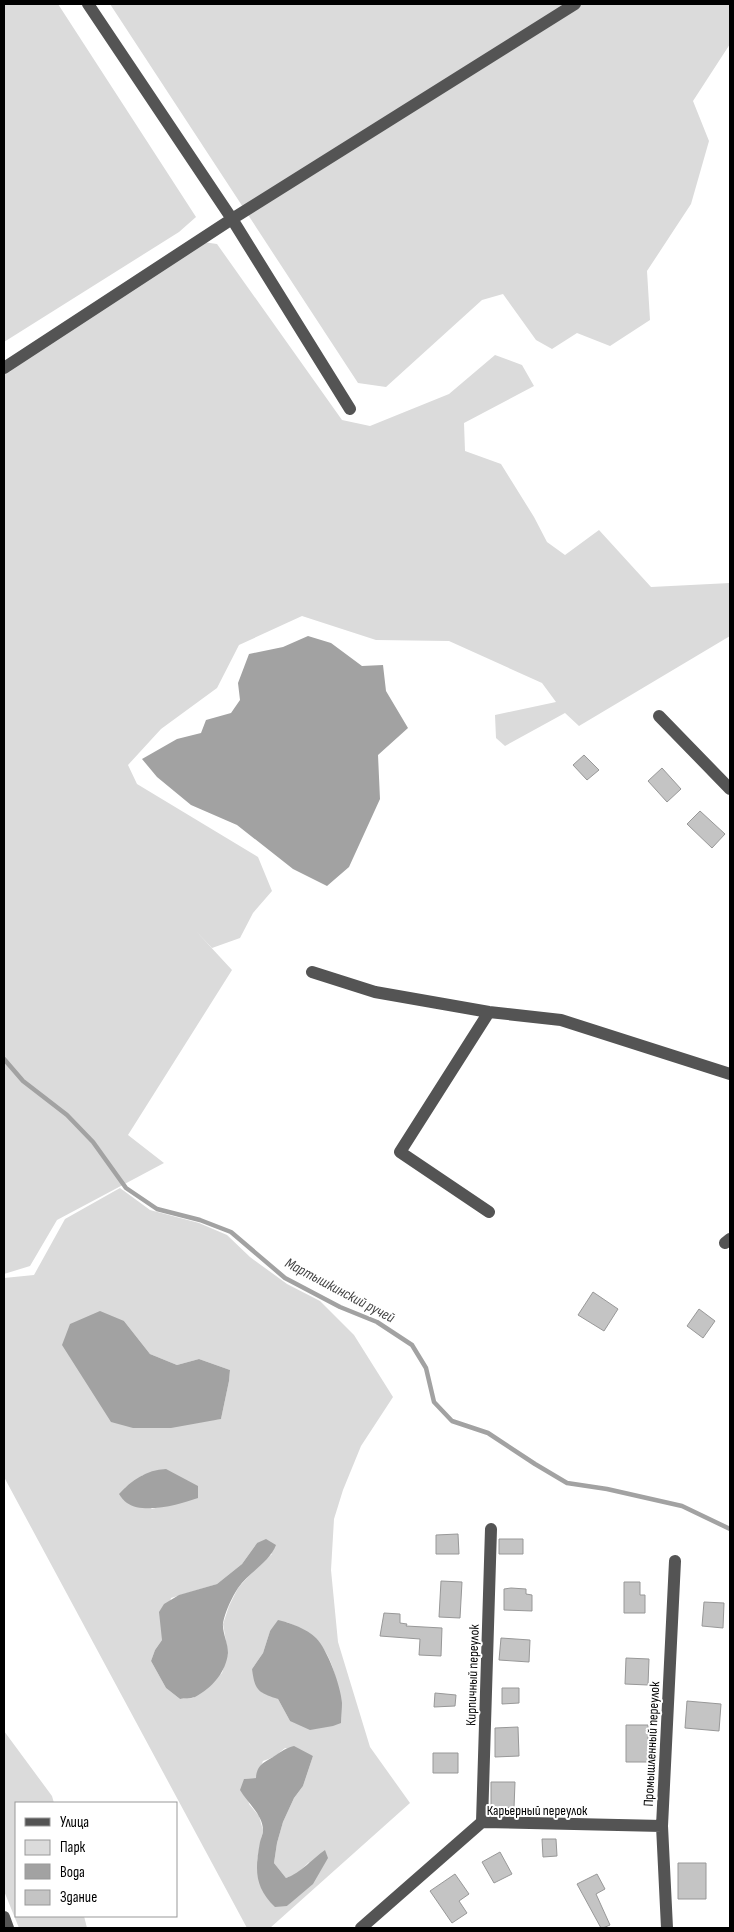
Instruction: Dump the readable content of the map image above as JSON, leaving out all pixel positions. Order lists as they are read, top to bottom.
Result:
{
  "streets": {
    "street": ["Кирпичный переулок", "Промышленный переулок", "Карьерный переулок"]
  },
  "crossings": [
    ["Кирпичный переулок", "Карьерный переулок"],
    ["Промышленный переулок", "Карьерный переулок"]
  ],
  "water": ["Мартышкинский ручей"],
  "legend": [
    "Улица",
    "Парк",
    "Вода",
    "Здание"
  ]
}
